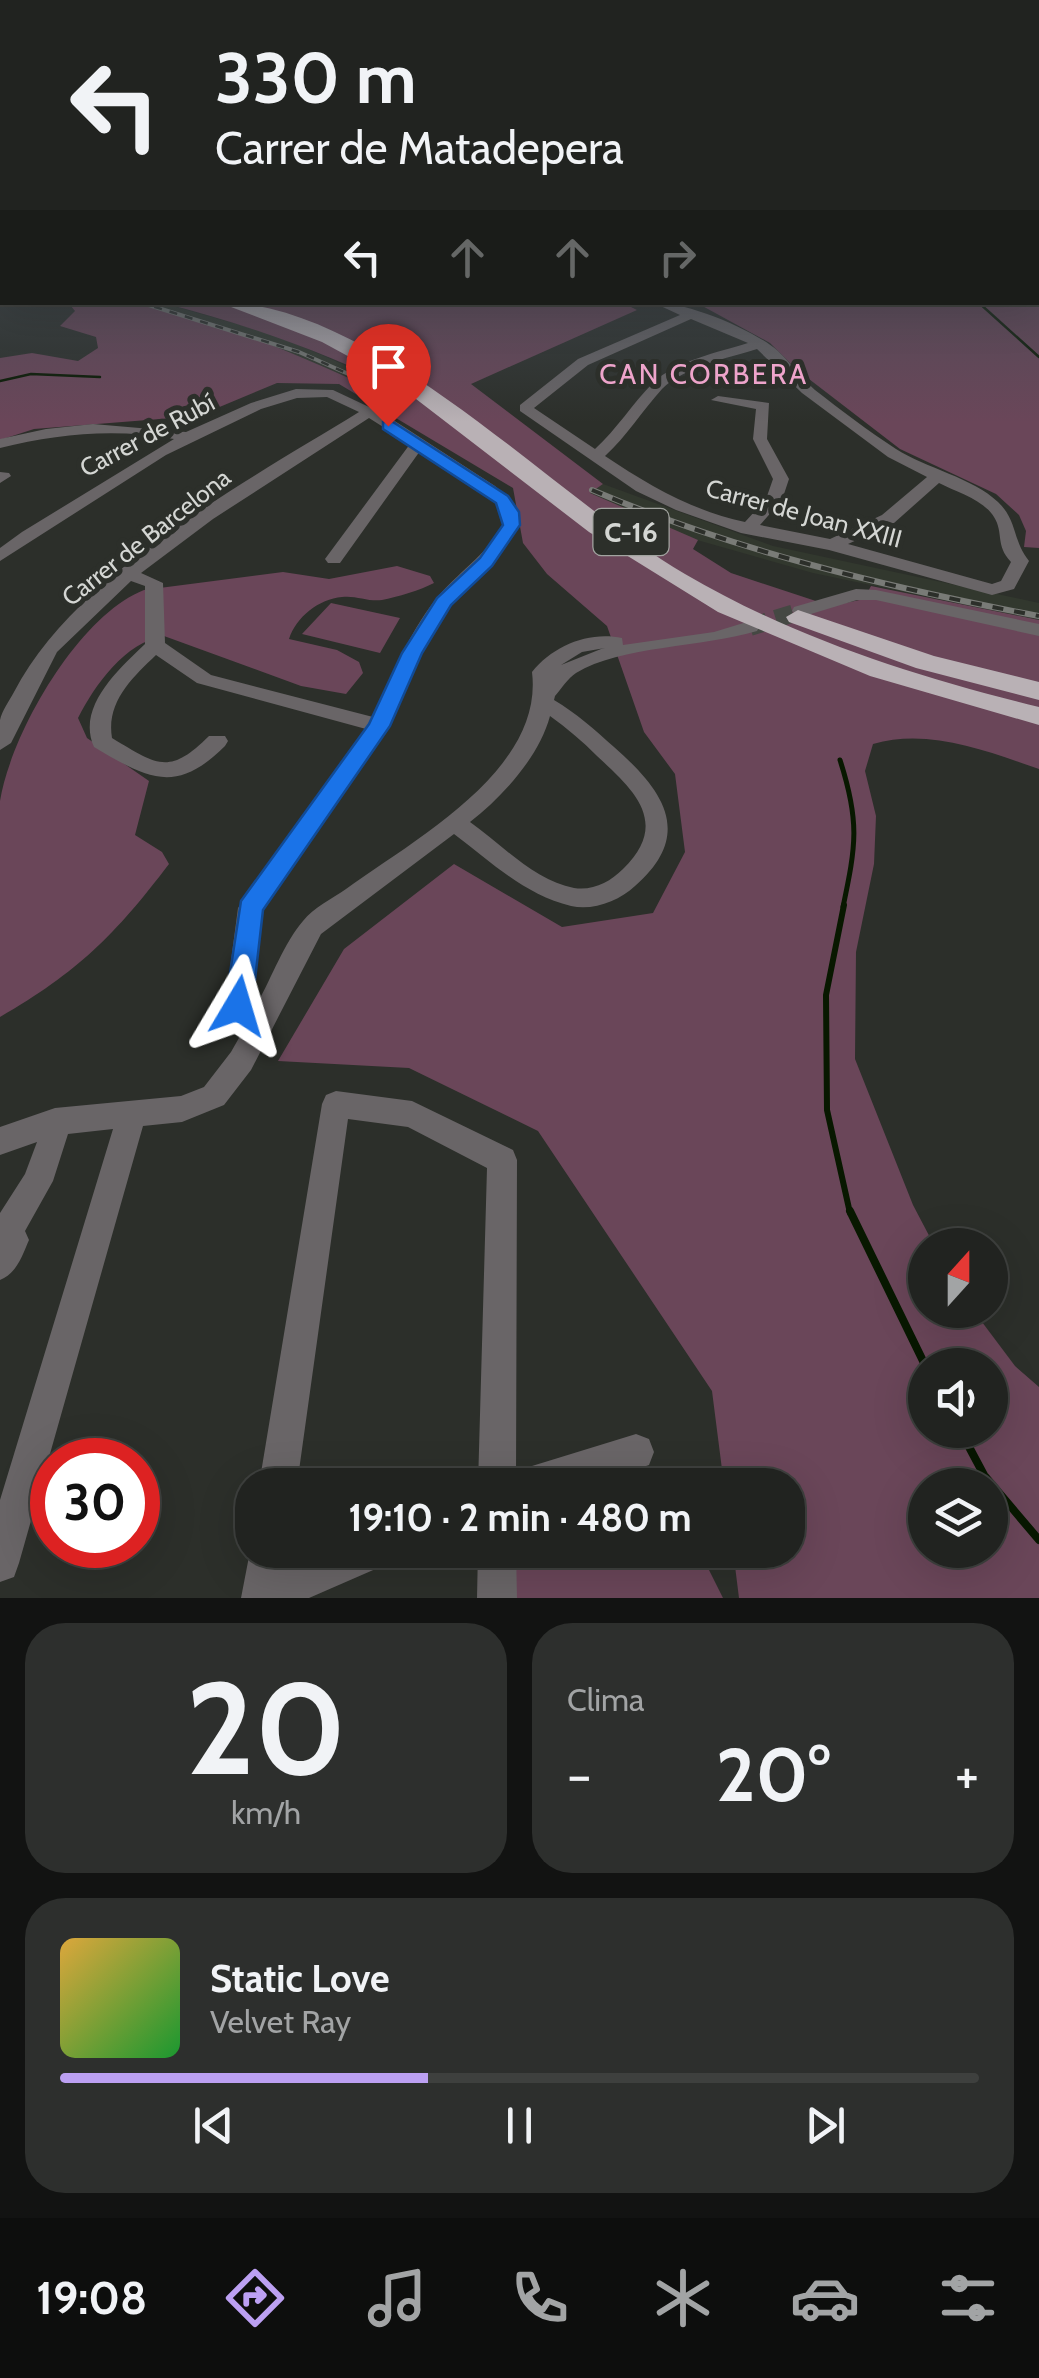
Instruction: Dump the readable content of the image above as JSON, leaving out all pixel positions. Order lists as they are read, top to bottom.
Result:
{
  "streets": {
    "highway": ["C-16"],
    "street": ["Carrer de Rubí", "Carrer de Joan XXIII", "Carrer de Barcelona"]
  },
  "crossings": [
    ["Carrer de Rubí", "Carrer de Barcelona"]
  ],
  "districts": ["CAN CORBERA"],
  "north": "top",
  "page": {
    "turn": ["330 m", "Carrer de Matadepera"],
    "limit": "30",
    "trip": "19:10 · 2 min · 480 m",
    "tile": [
      ["20", "km/h"],
      "Clima"
    ],
    "heat": ["−", "20°", "+"],
    "song": ["Static Love", "Velvet Ray"],
    "tabs": "19:08"
  }
}
